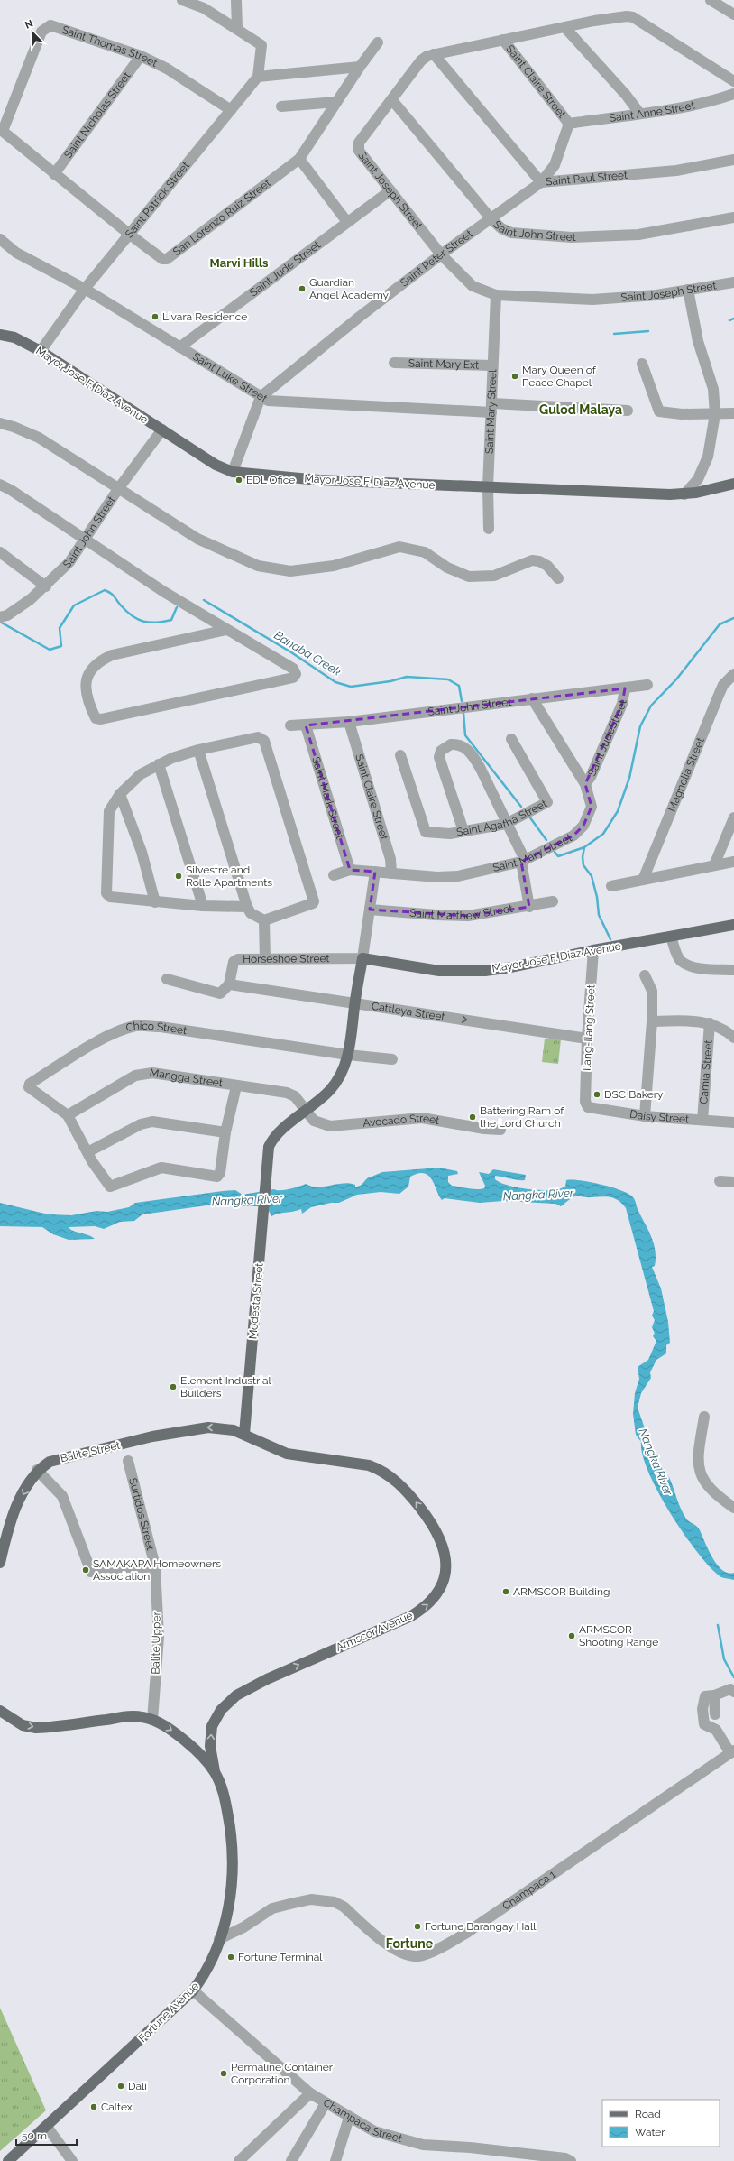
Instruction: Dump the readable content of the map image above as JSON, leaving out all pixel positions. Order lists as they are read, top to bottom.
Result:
{
  "streets": {
    "main road": [
      "Mayor Jose F. Diaz Avenue",
      "Modesta Street",
      "Balite Street",
      "Armscor Avenue",
      "Fortune Avenue"
    ],
    "street": [
      "Saint Thomas Street",
      "Saint Claire Street",
      "Saint Anne Street",
      "Saint Nicholas Street",
      "Saint Paul Street",
      "Saint Joseph Street",
      "Saint Patrick Street",
      "San Lorenzo Ruiz Street",
      "Saint John Street",
      "Saint Peter Street",
      "Saint Jude Street",
      "Saint Mary Ext",
      "Saint Luke Street",
      "Saint Mary Street",
      "Saint JudeStreet",
      "Magnolia Street",
      "Saint Mark Street",
      "Saint Agatha Street",
      "Saint Matthew Street",
      "Horseshoe Street",
      "Cattleya Street",
      "Ilang-Ilang Street",
      "Chico Street",
      "Camia Street",
      "Mangga Street",
      "Daisy Street",
      "Avocado Street",
      "Surtidos Street",
      "Balite Upper",
      "Champaca 1",
      "Champaca Street"
    ]
  },
  "crossings": [
    ["Saint Thomas Street", "Saint Nicholas Street"],
    ["Saint Thomas Street", "Saint Patrick Street"],
    ["Saint Thomas Street", "San Lorenzo Ruiz Street"],
    ["Saint Claire Street", "Saint Anne Street"],
    ["Saint Claire Street", "Saint Joseph Street"],
    ["Saint Claire Street", "Saint John Street"],
    ["Saint Claire Street", "Saint Peter Street"],
    ["Saint Claire Street", "Saint Mary Street"],
    ["Saint Anne Street", "Saint Peter Street"],
    ["Saint Nicholas Street", "San Lorenzo Ruiz Street"],
    ["Saint Paul Street", "Saint Joseph Street"],
    ["Saint Paul Street", "Saint Peter Street"],
    ["Saint Joseph Street", "Saint John Street"],
    ["Saint Joseph Street", "Saint Peter Street"],
    ["Saint Joseph Street", "Saint Jude Street"],
    ["Saint Joseph Street", "Saint Mary Street"],
    ["Saint Patrick Street", "San Lorenzo Ruiz Street"],
    ["Saint Patrick Street", "Saint Luke Street"],
    ["Saint Patrick Street", "Mayor Jose F. Diaz Avenue"],
    ["Saint John Street", "Saint Peter Street"],
    ["Saint John Street", "Mayor Jose F. Diaz Avenue"],
    ["Saint John Street", "Saint Mary Street"],
    ["Saint John Street", "Saint JudeStreet"],
    ["Saint John Street", "Saint Mark Street"],
    ["Saint Peter Street", "Saint Luke Street"],
    ["Saint Jude Street", "Saint Luke Street"],
    ["Saint Mary Ext", "Saint Mary Street"],
    ["Saint Luke Street", "Saint Mary Street"],
    ["Mayor Jose F. Diaz Avenue", "Saint Mary Street"],
    ["Mayor Jose F. Diaz Avenue", "Horseshoe Street"],
    ["Mayor Jose F. Diaz Avenue", "Ilang-Ilang Street"],
    ["Saint Mary Street", "Saint JudeStreet"],
    ["Saint Mary Street", "Saint Mark Street"],
    ["Horseshoe Street", "Cattleya Street"],
    ["Cattleya Street", "Ilang-Ilang Street"],
    ["Ilang-Ilang Street", "Daisy Street"],
    ["Chico Street", "Mangga Street"],
    ["Camia Street", "Daisy Street"],
    ["Mangga Street", "Avocado Street"],
    ["Mangga Street", "Modesta Street"],
    ["Avocado Street", "Modesta Street"],
    ["Modesta Street", "Balite Street"],
    ["Modesta Street", "Armscor Avenue"],
    ["Balite Street", "Armscor Avenue"],
    ["Surtidos Street", "Balite Upper"],
    ["Armscor Avenue", "Fortune Avenue"],
    ["Champaca 1", "Fortune Avenue"],
    ["Fortune Avenue", "Champaca Street"]
  ],
  "one_way": ["Cattleya Street", "Balite Street"],
  "districts": ["Marvi Hills", "Gulod Malaya", "Fortune"],
  "water": ["Banaba Creek", "Nangka River"],
  "places": [
    "Guardian Angel Academy",
    "Livara Residence",
    "Mary Queen of Peace Chapel",
    "EDL Ofice",
    "Silvestre and Rolle Apartments",
    "DSC Bakery",
    "Battering Ram of the Lord Church",
    "Element Industrial Builders",
    "SAMAKAPA Homeowners Association",
    "ARMSCOR Building",
    "ARMSCOR Shooting Range",
    "Fortune Barangay Hall",
    "Fortune Terminal",
    "Permaline Container Corporation",
    "Dali",
    "Caltex"
  ],
  "legend": ["Road", "Water"],
  "scale_bar": "50 m",
  "north": "top left"
}
